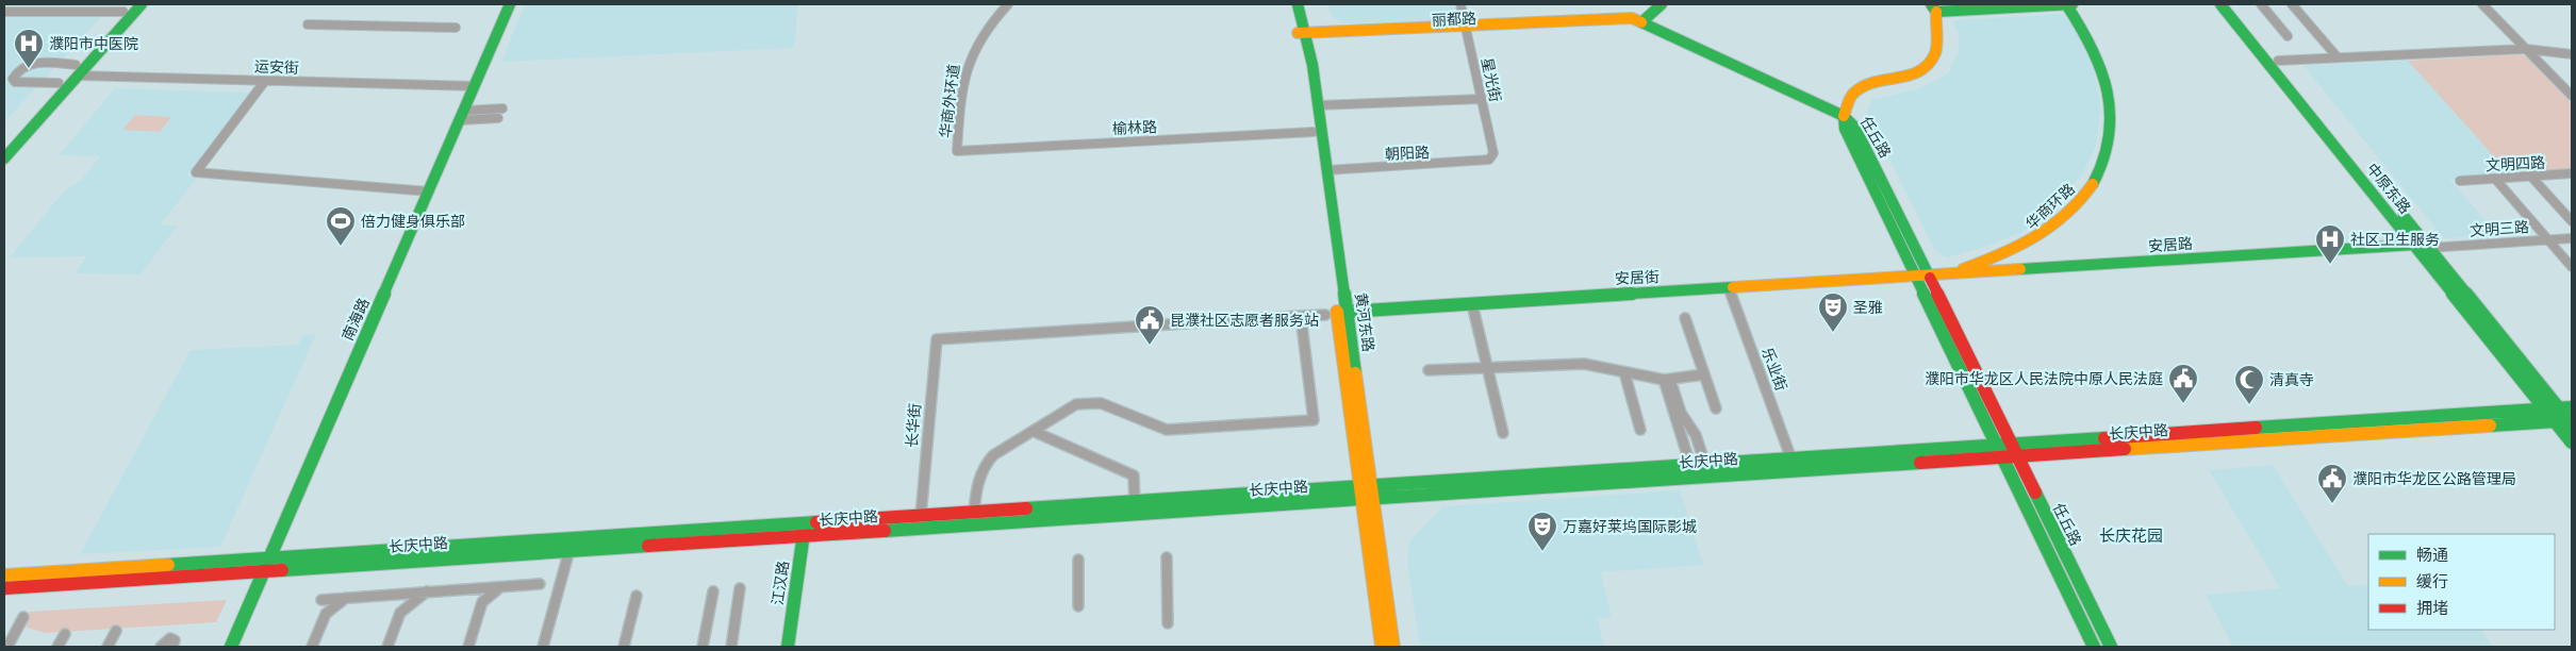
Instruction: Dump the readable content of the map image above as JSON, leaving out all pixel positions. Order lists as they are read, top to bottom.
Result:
{
  "streets": {
    "main road": [
      "丽都路",
      "任丘路",
      "中原东路",
      "华商环路",
      "安居路",
      "安居街",
      "南海路",
      "黄河东路",
      "长庆中路",
      "江汉路"
    ],
    "street": [
      "运安街",
      "星光街",
      "华商外环道",
      "榆林路",
      "朝阳路",
      "文明四路",
      "文明三路",
      "乐业街",
      "长华街"
    ]
  },
  "crossings": [
    ["丽都路", "星光街"],
    ["丽都路", "黄河东路"],
    ["运安街", "南海路"],
    ["星光街", "朝阳路"],
    ["华商外环道", "榆林路"],
    ["榆林路", "黄河东路"],
    ["任丘路", "华商环路"],
    ["任丘路", "安居路"],
    ["任丘路", "安居街"],
    ["任丘路", "长庆中路"],
    ["朝阳路", "黄河东路"],
    ["中原东路", "文明三路"],
    ["中原东路", "安居路"],
    ["中原东路", "长庆中路"],
    ["华商环路", "安居路"],
    ["华商环路", "安居街"],
    ["安居路", "安居街"],
    ["安居街", "黄河东路"],
    ["安居街", "乐业街"],
    ["南海路", "长庆中路"],
    ["黄河东路", "长庆中路"],
    ["乐业街", "长庆中路"],
    ["长华街", "长庆中路"],
    ["长庆中路", "江汉路"]
  ],
  "districts": ["长庆花园"],
  "places": {
    "hospital": ["濮阳市中医院", "社区卫生服务"],
    "sports": ["倍力健身俱乐部"],
    "theatre": ["圣雅", "万嘉好莱坞国际影城"],
    "public building": ["昆濮社区志愿者服务站", "濮阳市华龙区人民法院中原人民法庭", "濮阳市华龙区公路管理局"],
    "mosque": ["清真寺"]
  },
  "legend": ["畅通", "缓行", "拥堵"]
}
